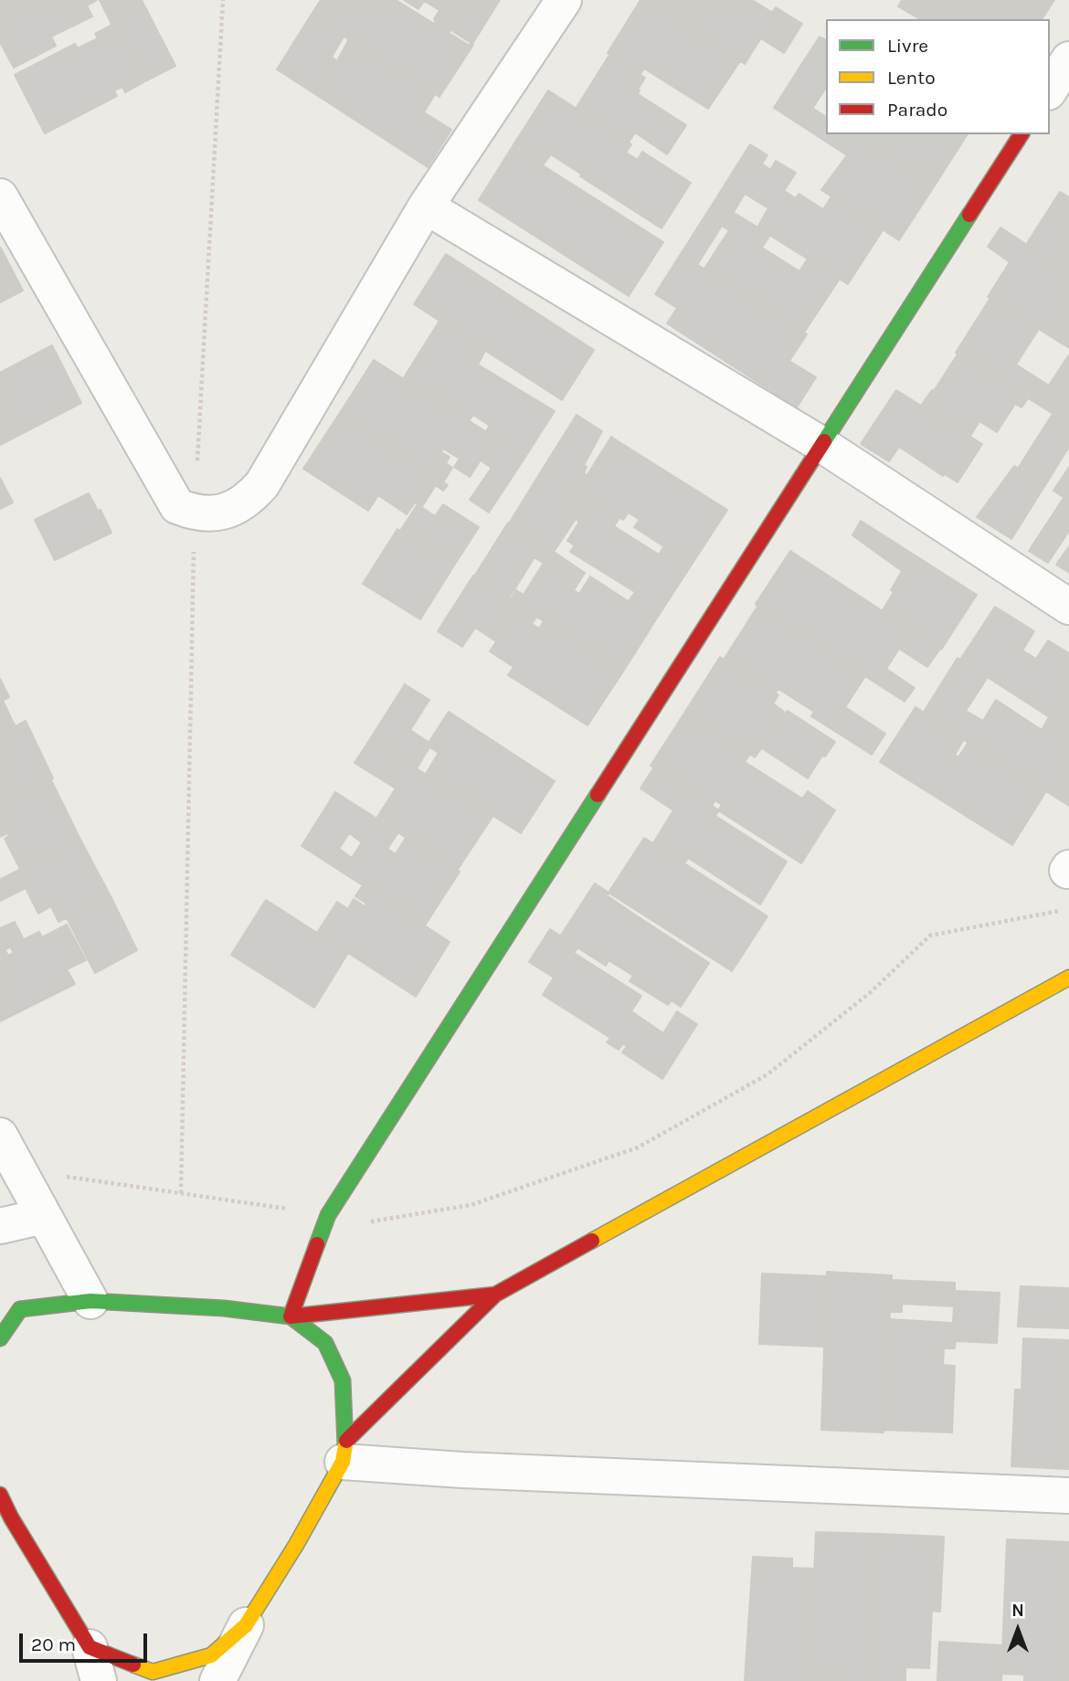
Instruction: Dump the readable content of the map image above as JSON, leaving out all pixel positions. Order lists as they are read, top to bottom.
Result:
{
  "legend": ["Livre", "Lento", "Parado"],
  "scale_bar": "20 m",
  "north": "top"
}
